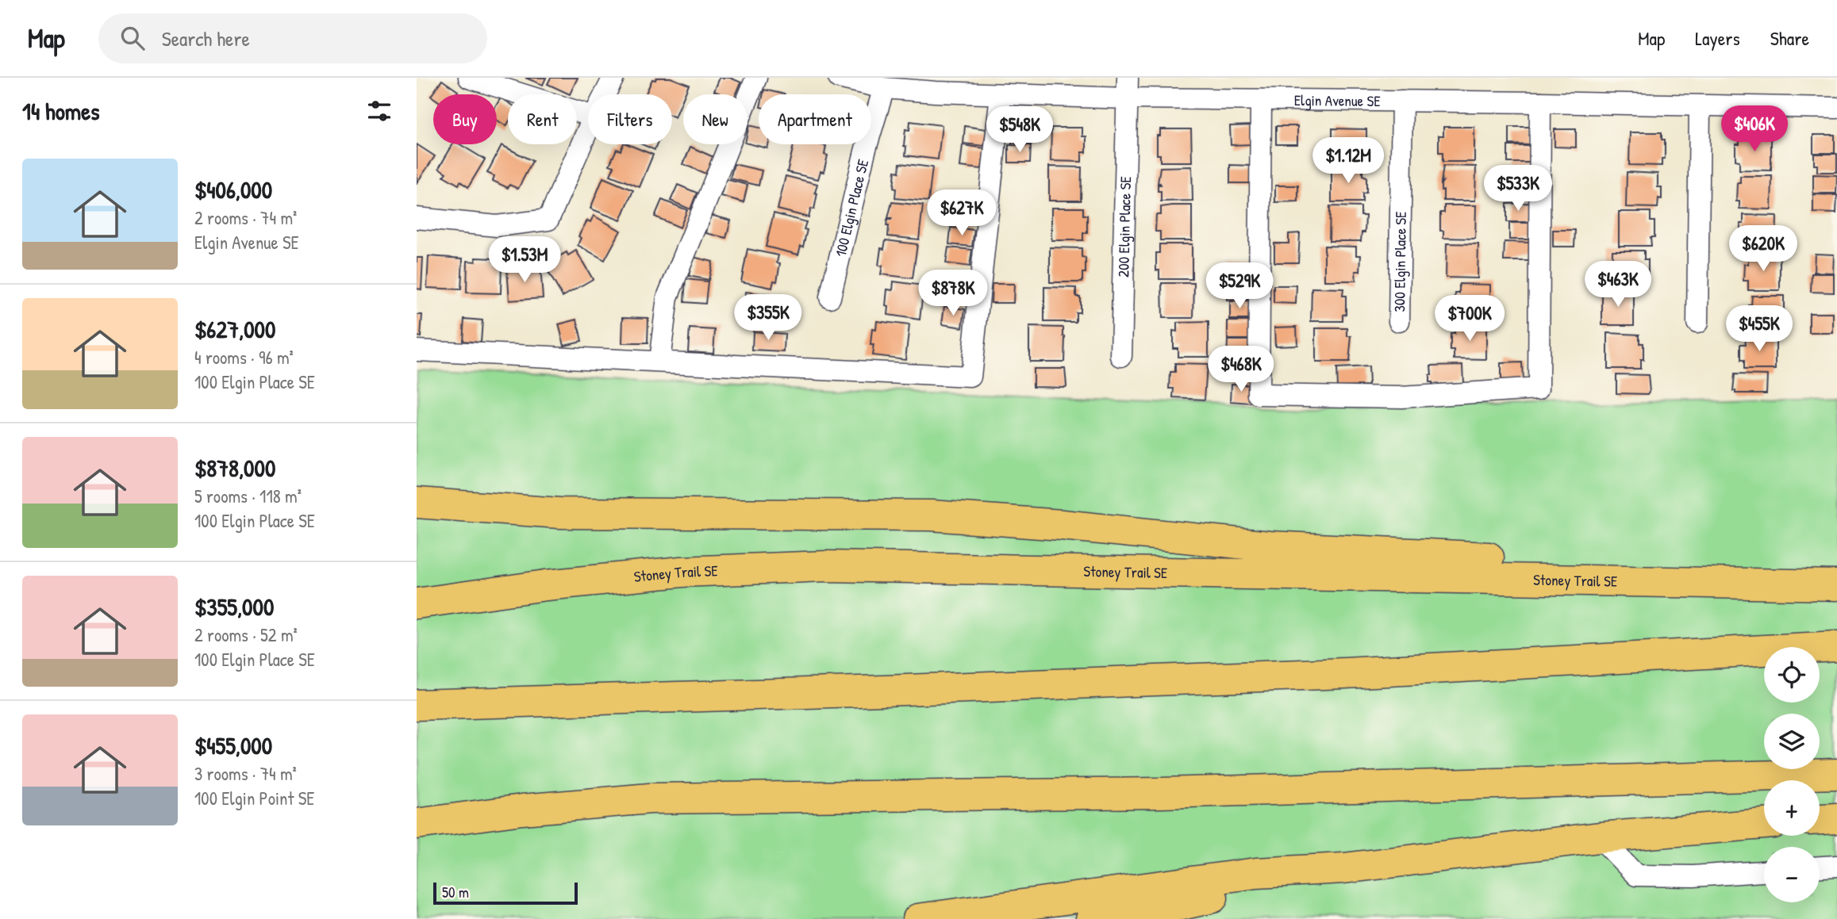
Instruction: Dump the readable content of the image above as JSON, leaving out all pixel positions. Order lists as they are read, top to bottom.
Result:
{
  "streets": {
    "highway": ["Stoney Trail SE"],
    "street": [
      "Elgin Avenue SE",
      "100 Elgin Place SE",
      "200 Elgin Place SE",
      "300 Elgin Place SE"
    ]
  },
  "crossings": [
    ["Elgin Avenue SE", "100 Elgin Place SE"],
    ["Elgin Avenue SE", "200 Elgin Place SE"],
    ["Elgin Avenue SE", "300 Elgin Place SE"]
  ],
  "scale_bar": "50 m",
  "page": {
    "header": "Map",
    "search": "Search here",
    "nav": ["Map", "Layers", "Share"],
    "heading": "14 homes",
    "chip": [
      "Buy",
      "Rent",
      "Filters",
      "New",
      "Apartment"
    ],
    "price": [
      "$406K",
      "$548K",
      "$1.12M",
      "$533K",
      "$627K",
      "$620K",
      "$1.53M",
      "$463K",
      "$529K",
      "$878K",
      "$355K",
      "$700K",
      "$455K",
      "$468K"
    ],
    "list": [
      {
        "name": "$406,000",
        "note": "2 rooms · 74 m² · Elgin Avenue SE"
      },
      {
        "name": "$627,000",
        "note": "4 rooms · 96 m² · 100 Elgin Place SE"
      },
      {
        "name": "$878,000",
        "note": "5 rooms · 118 m² · 100 Elgin Place SE"
      },
      {
        "name": "$355,000",
        "note": "2 rooms · 52 m² · 100 Elgin Place SE"
      },
      {
        "name": "$455,000",
        "note": "3 rooms · 74 m² · 100 Elgin Point SE"
      }
    ],
    "map_buttons": ["+", "−"],
    "scale": "50 m"
  }
}
